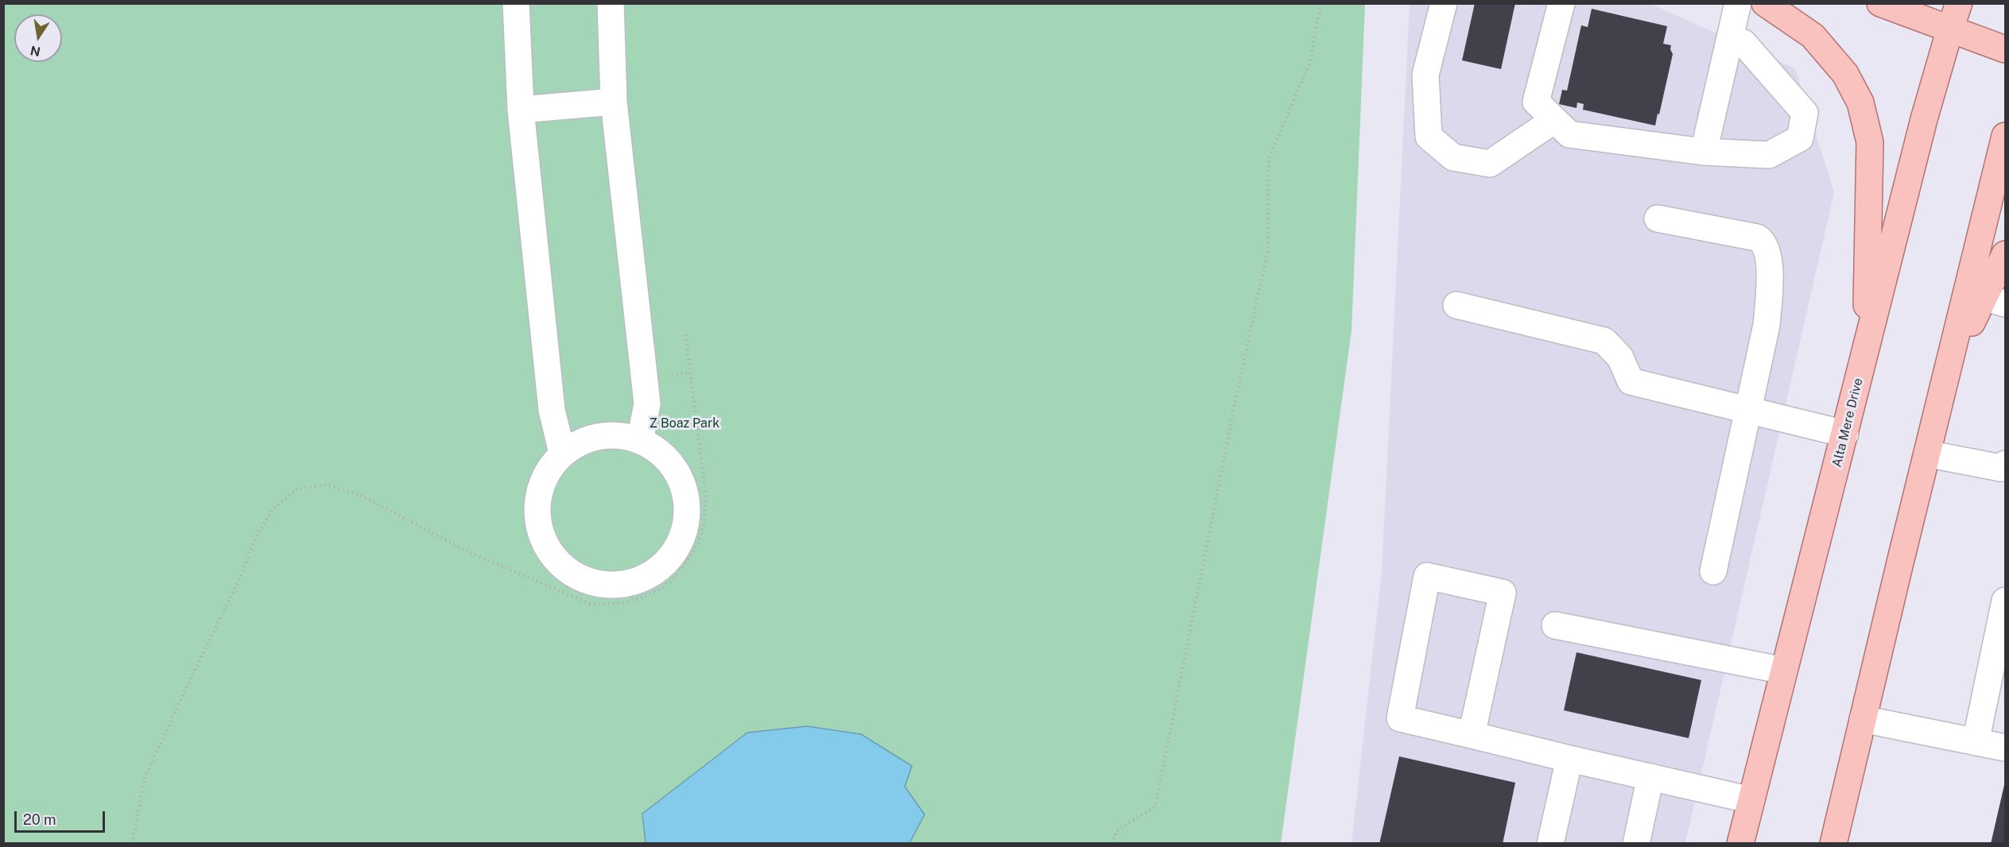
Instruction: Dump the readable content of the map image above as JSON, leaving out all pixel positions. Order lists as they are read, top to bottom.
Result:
{
  "streets": {
    "main road": ["Alta Mere Drive"]
  },
  "parks": ["Z Boaz Park"],
  "scale_bar": "20 m",
  "north": "bottom"
}
